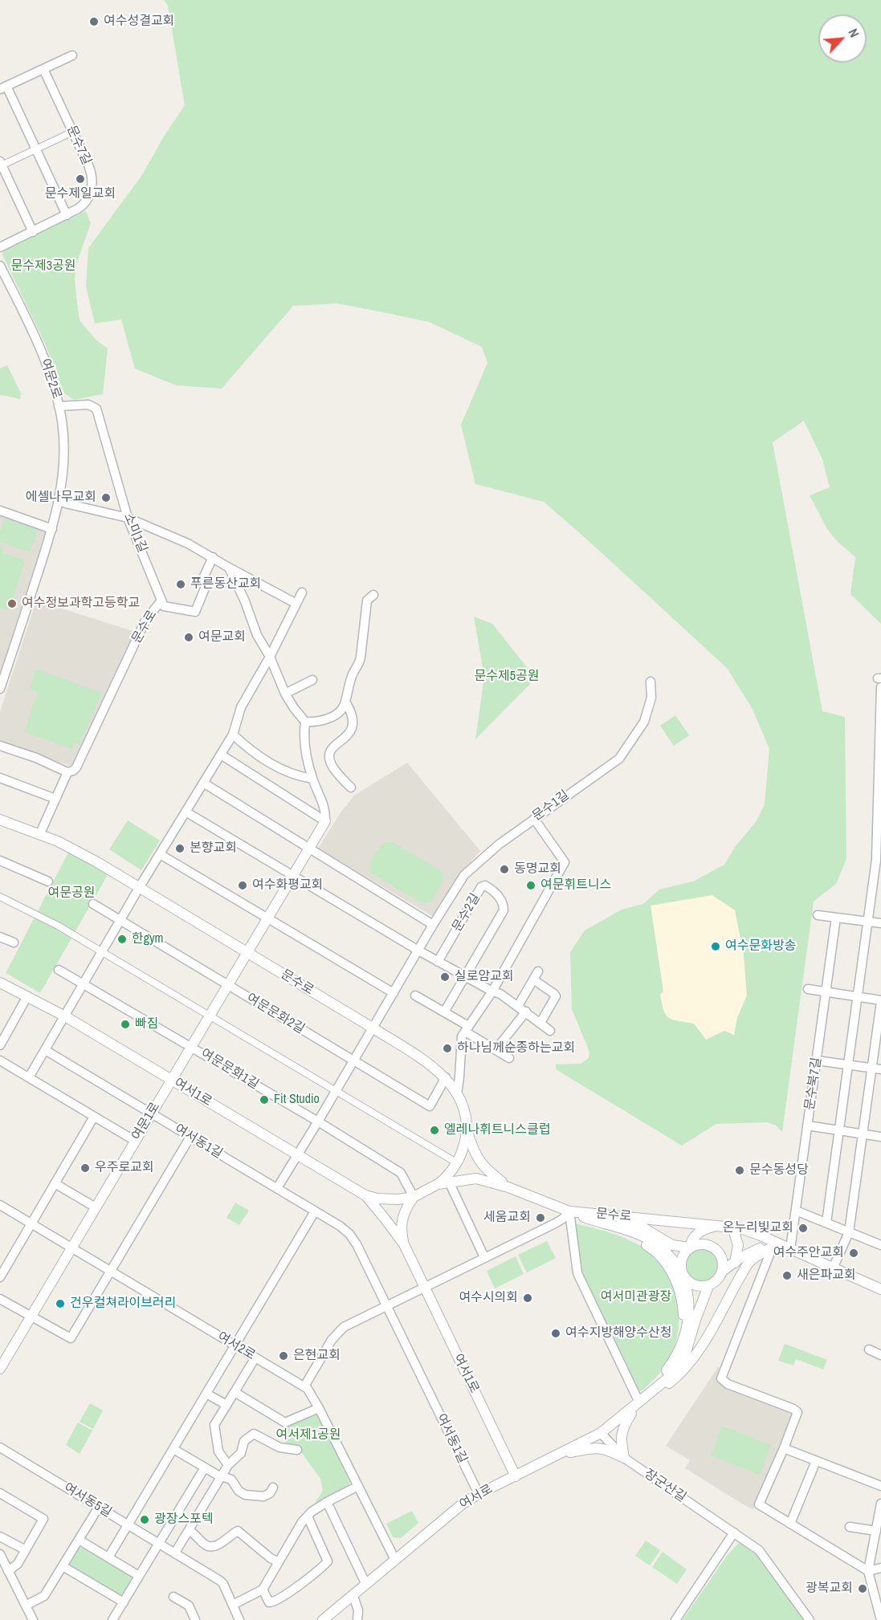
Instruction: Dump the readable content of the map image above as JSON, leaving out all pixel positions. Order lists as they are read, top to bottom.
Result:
{
  "streets": {
    "street": [
      "문수7길",
      "여문2로",
      "소미1길",
      "문수로",
      "문수1길",
      "문수2길",
      "여문문화2길",
      "여문문화1길",
      "문수북7길",
      "여서1로",
      "여문1로",
      "여서동1길",
      "여서2로",
      "장군산길",
      "여서로",
      "여서동5길"
    ]
  },
  "crossings": [
    ["여문2로", "소미1길"],
    ["소미1길", "문수로"],
    ["문수로", "문수1길"],
    ["문수로", "여문문화2길"],
    ["문수로", "문수북7길"],
    ["문수로", "여문1로"],
    ["문수1길", "여문문화2길"],
    ["문수1길", "여문문화1길"],
    ["문수1길", "여서1로"],
    ["여문문화2길", "여문1로"],
    ["여문문화1길", "여서1로"],
    ["여문문화1길", "여문1로"],
    ["여서1로", "여문1로"],
    ["여서1로", "여서로"],
    ["여문1로", "여서동1길"],
    ["여문1로", "여서2로"],
    ["여서동1길", "여서로"],
    ["여서2로", "여서로"],
    ["장군산길", "여서로"]
  ],
  "parks": [
    "문수제3공원",
    "문수제5공원",
    "여문공원",
    "여서미관광장",
    "여서제1공원"
  ],
  "places": [
    "여수성결교회",
    "문수제일교회",
    "에셀나무교회",
    "푸른동산교회",
    "여수정보과학고등학교",
    "여문교회",
    "본향교회",
    "동명교회",
    "여수화평교회",
    "여문휘트니스",
    "한gym",
    "여수문화방송",
    "실로암교회",
    "빠짐",
    "하나님께순종하는교회",
    "Fit Studio",
    "엘레나휘트니스클럽",
    "우주로교회",
    "문수동성당",
    "세움교회",
    "온누리빛교회",
    "여수주안교회",
    "새은파교회",
    "여수시의회",
    "건우컬쳐라이브러리",
    "여수지방해양수산청",
    "은현교회",
    "광장스포텍",
    "광복교회"
  ],
  "north": "top right"
}
